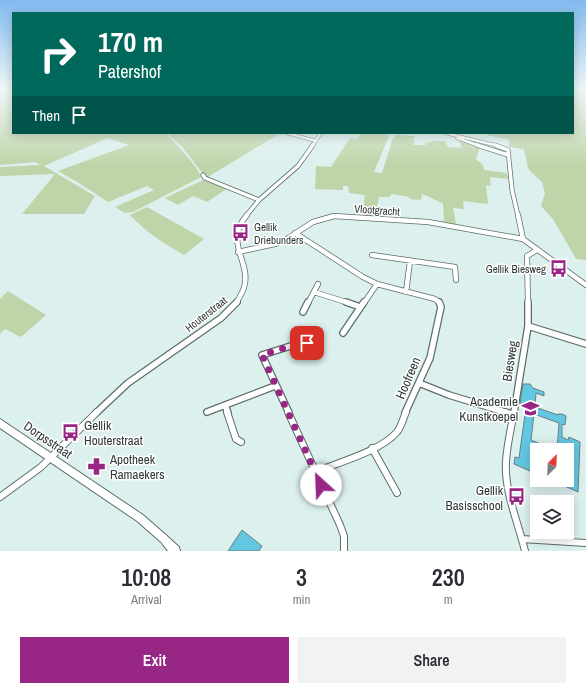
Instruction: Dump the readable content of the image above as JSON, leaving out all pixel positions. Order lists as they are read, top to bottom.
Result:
{
  "streets": {
    "street": [
      "Vlootgracht",
      "Houterstraat",
      "Biesweg",
      "Hoofreen",
      "Dorpsstraat"
    ]
  },
  "crossings": [
    ["Vlootgracht", "Houterstraat"],
    ["Houterstraat", "Dorpsstraat"]
  ],
  "places": {
    "bus stop": [
      "Gellik Driebunders",
      "Gellik Biesweg",
      "Gellik Houterstraat",
      "Gellik Basisschool"
    ],
    "school or university": ["Academie Kunstkoepel"],
    "pharmacy": ["Apotheek Ramaekers"]
  },
  "north": "top right",
  "page": {
    "turn": ["170 m", "Patershof"],
    "then": "Then",
    "eta": [
      "10:08",
      "Arrival",
      "3",
      "min",
      "230",
      "m"
    ],
    "buttons": ["Exit", "Share"]
  }
}
